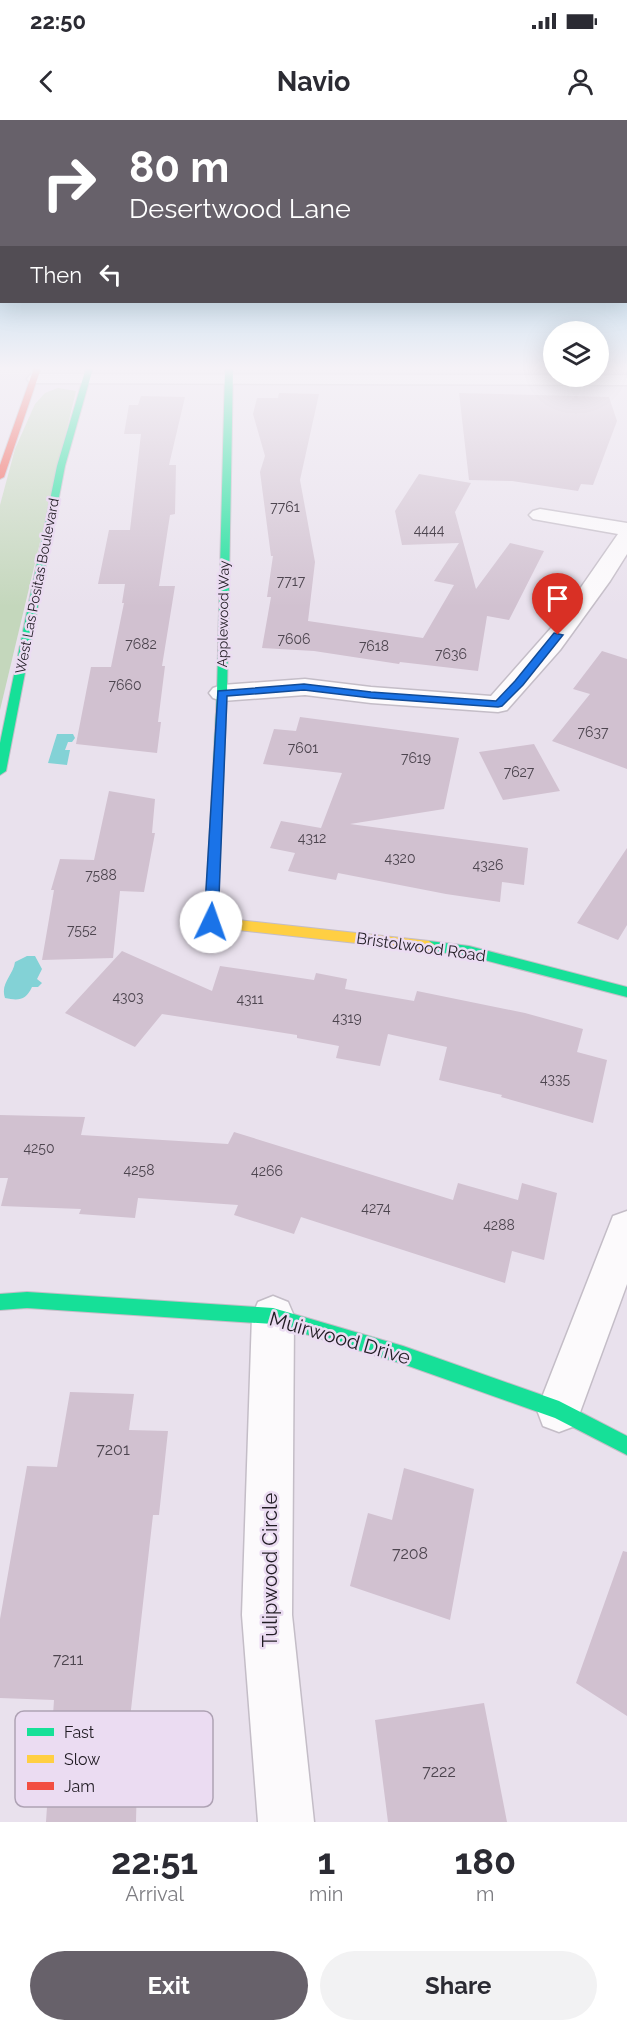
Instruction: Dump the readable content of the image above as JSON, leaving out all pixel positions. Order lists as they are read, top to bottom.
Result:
{
  "streets": {
    "street": [
      "West Las Positas Boulevard",
      "Applewood Way",
      "Bristolwood Road",
      "Muirwood Drive",
      "Tulipwood Circle"
    ]
  },
  "crossings": [
    ["Applewood Way", "Bristolwood Road"],
    ["Muirwood Drive", "Tulipwood Circle"]
  ],
  "house_numbers": [
    "7761",
    "4444",
    "7717",
    "7606",
    "7682",
    "7618",
    "7636",
    "7660",
    "7637",
    "7601",
    "7619",
    "7627",
    "4312",
    "4320",
    "4326",
    "7588",
    "7552",
    "4303",
    "4311",
    "4319",
    "4335",
    "4250",
    "4258",
    "4266",
    "4274",
    "4288",
    "7201",
    "7208",
    "7211",
    "7222"
  ],
  "legend": ["Fast", "Slow", "Jam"],
  "page": {
    "status": "22:50",
    "header": "Navio",
    "turn": ["80 m", "Desertwood Lane"],
    "then": "Then",
    "eta": [
      "22:51",
      "Arrival",
      "1",
      "min",
      "180",
      "m"
    ],
    "buttons": ["Exit", "Share"]
  }
}
